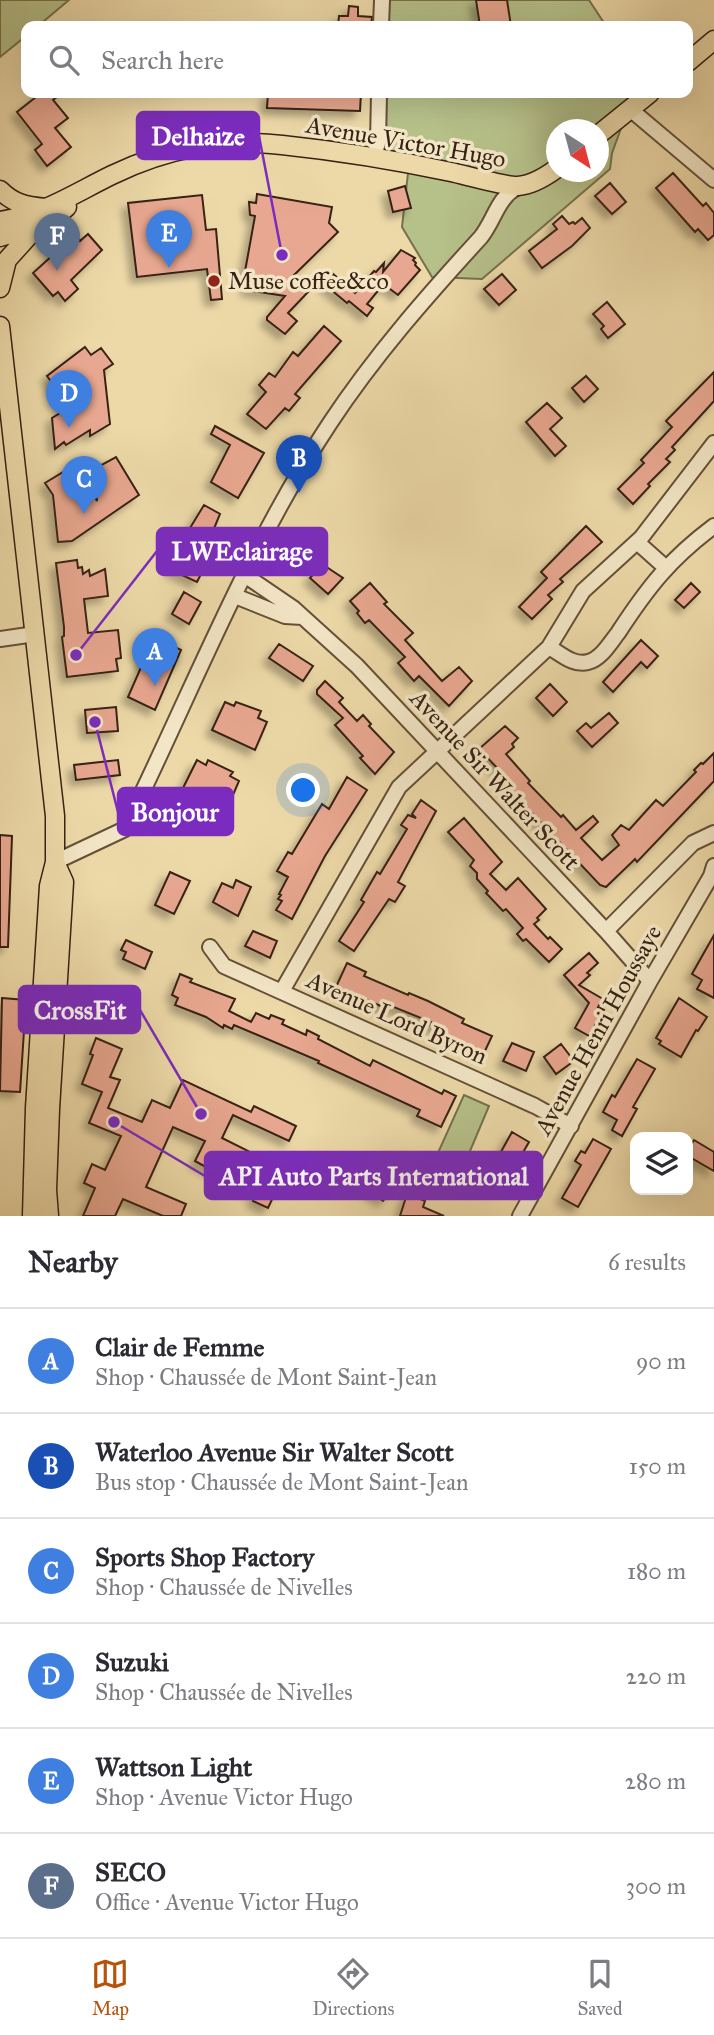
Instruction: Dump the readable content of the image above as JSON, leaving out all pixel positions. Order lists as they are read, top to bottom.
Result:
{
  "streets": {
    "main road": ["Avenue Victor Hugo"],
    "street": ["Avenue Sir Walter Scott", "Avenue Lord Byron", "Avenue Henri Houssaye"]
  },
  "crossings": [
    ["Avenue Sir Walter Scott", "Avenue Henri Houssaye"],
    ["Avenue Lord Byron", "Avenue Henri Houssaye"]
  ],
  "places": [
    "Delhaize",
    "Muse coffee&co",
    "LWEclairage",
    "Bonjour",
    "CrossFit",
    "API Auto Parts International"
  ],
  "north": "bottom right",
  "page": {
    "search": "Search here",
    "pins": [
      "E",
      "F",
      "D",
      "B",
      "C",
      "A"
    ],
    "heading": ["Nearby", "6 results"],
    "list": [
      {
        "mark": "A",
        "name": "Clair de Femme",
        "note": "Shop · Chaussée de Mont Saint-Jean",
        "value": "90 m"
      },
      {
        "mark": "B",
        "name": "Waterloo Avenue Sir Walter Scott",
        "note": "Bus stop · Chaussée de Mont Saint-Jean",
        "value": "150 m"
      },
      {
        "mark": "C",
        "name": "Sports Shop Factory",
        "note": "Shop · Chaussée de Nivelles",
        "value": "180 m"
      },
      {
        "mark": "D",
        "name": "Suzuki",
        "note": "Shop · Chaussée de Nivelles",
        "value": "220 m"
      },
      {
        "mark": "E",
        "name": "Wattson Light",
        "note": "Shop · Avenue Victor Hugo",
        "value": "280 m"
      },
      {
        "mark": "F",
        "name": "SECO",
        "note": "Office · Avenue Victor Hugo",
        "value": "300 m"
      }
    ],
    "nav": ["Map", "Directions", "Saved"]
  }
}
